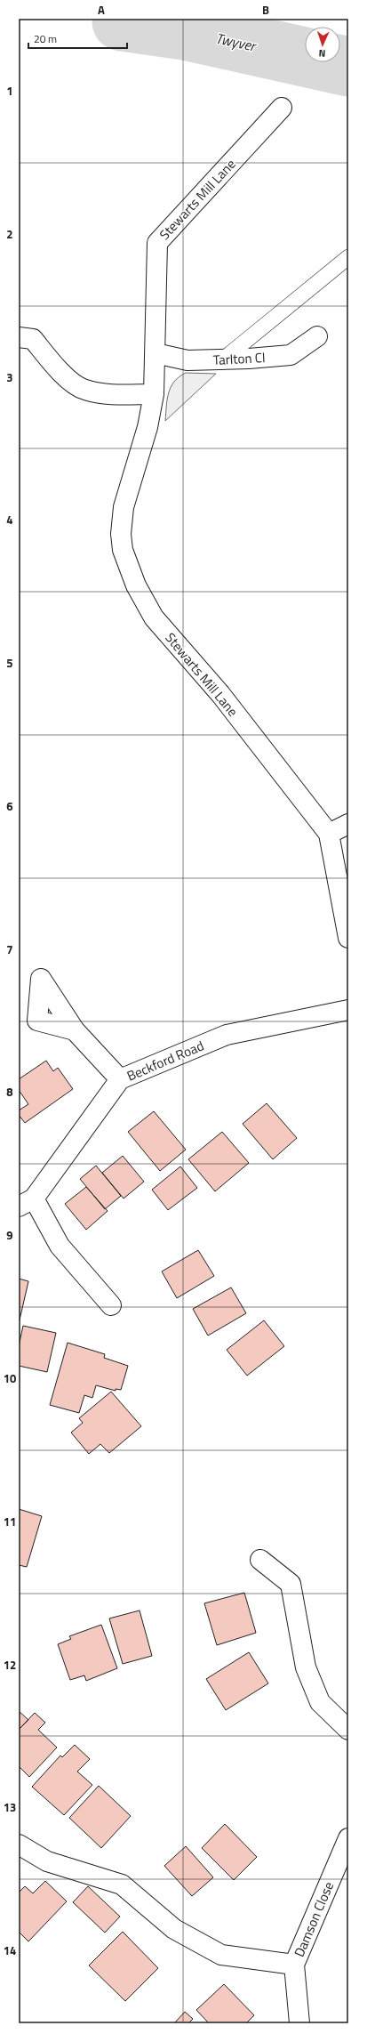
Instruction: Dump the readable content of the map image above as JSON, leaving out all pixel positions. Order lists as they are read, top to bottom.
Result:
{
  "streets": {
    "street": [
      "Stewarts Mill Lane",
      "Tarlton Cl",
      "Beckford Road",
      "Damson Close"
    ]
  },
  "crossings": [
    ["Stewarts Mill Lane", "Tarlton Cl"]
  ],
  "water": ["Twyver"],
  "scale_bar": "20 m",
  "north": "bottom",
  "grid": {
    "columns": ["A", "B"],
    "rows": [
      "1",
      "2",
      "3",
      "4",
      "5",
      "6",
      "7",
      "8",
      "9",
      "10",
      "11",
      "12",
      "13",
      "14"
    ]
  }
}
